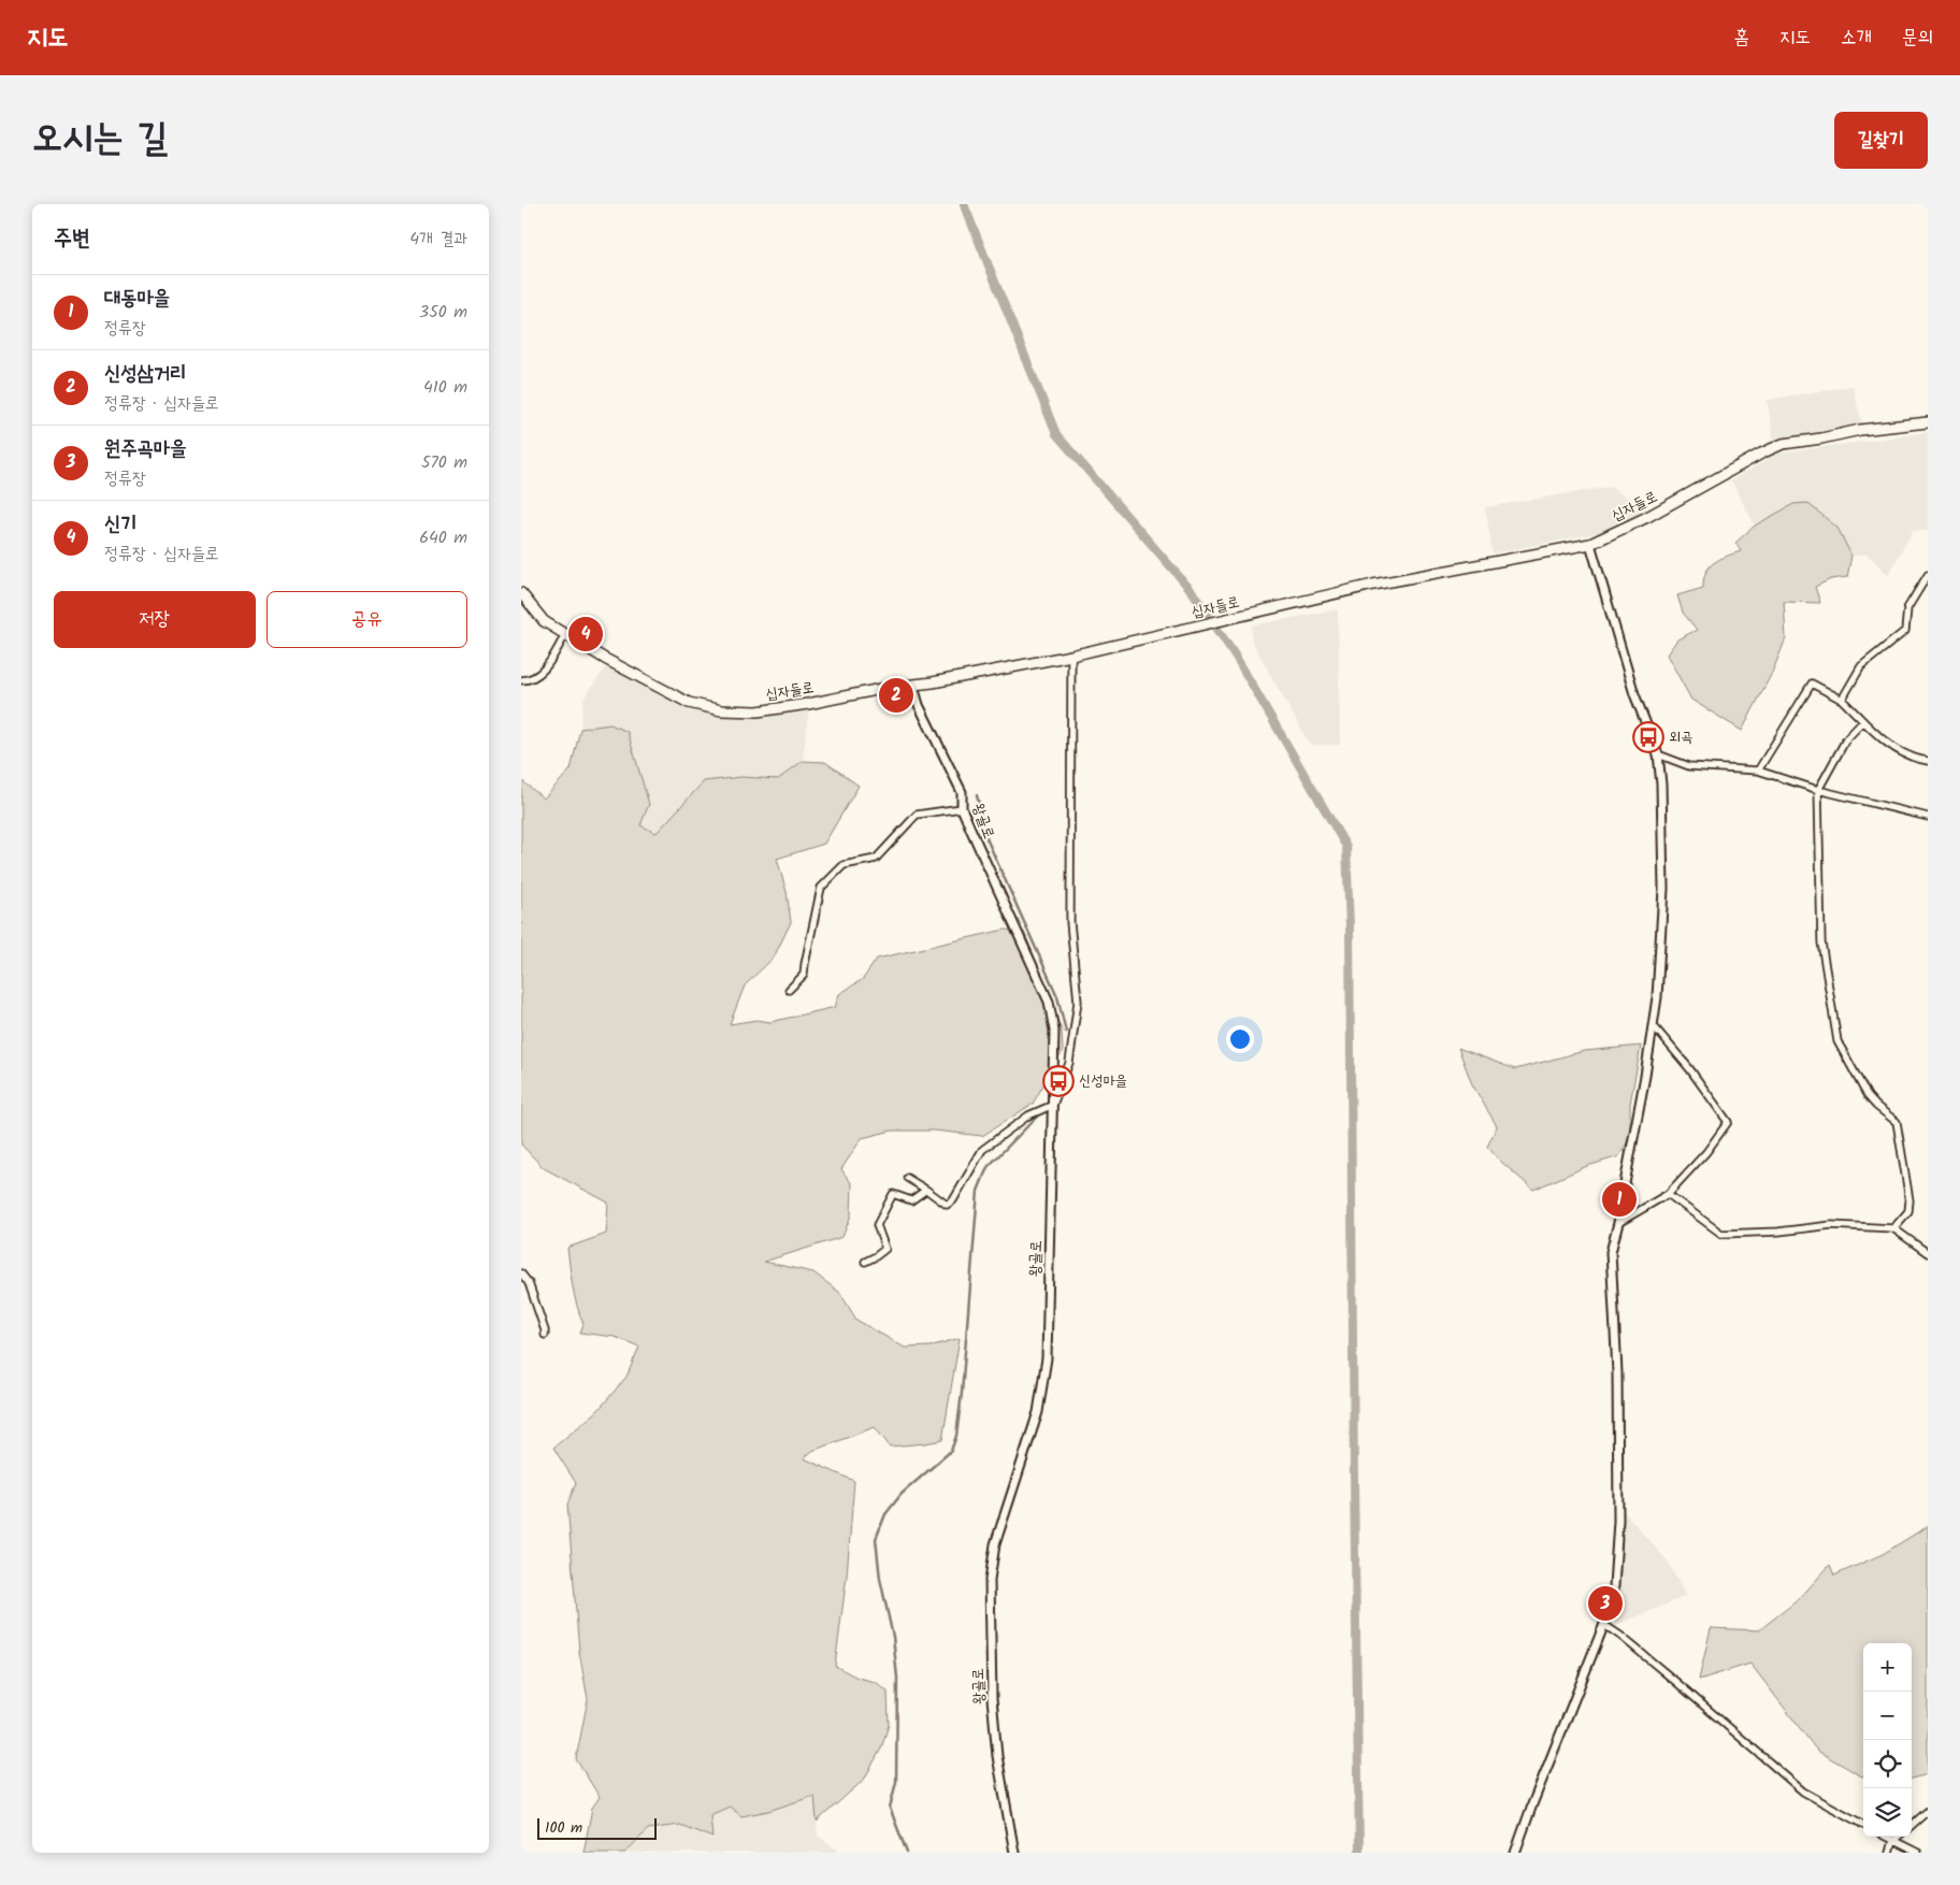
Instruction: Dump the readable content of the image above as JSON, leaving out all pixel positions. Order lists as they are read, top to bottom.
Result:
{
  "streets": {
    "main road": ["십자들로"],
    "street": ["왕골로"]
  },
  "crossings": [
    ["십자들로", "왕골로"]
  ],
  "places": {
    "bus stop": ["외곡", "신성마을"]
  },
  "scale_bar": "100 m",
  "page": {
    "header": "지도",
    "nav": [
      "홈",
      "지도",
      "소개",
      "문의"
    ],
    "title": "오시는 길",
    "buttons": [
      "길찾기",
      ["저장", "공유"]
    ],
    "heading": ["주변", "4개 결과"],
    "list": [
      {
        "mark": "1",
        "name": "대동마을",
        "note": "정류장",
        "value": "350 m"
      },
      {
        "mark": "2",
        "name": "신성삼거리",
        "note": "정류장 · 십자들로",
        "value": "410 m"
      },
      {
        "mark": "3",
        "name": "원주곡마을",
        "note": "정류장",
        "value": "570 m"
      },
      {
        "mark": "4",
        "name": "신기",
        "note": "정류장 · 십자들로",
        "value": "640 m"
      }
    ],
    "pins": [
      "4",
      "2",
      "1",
      "3"
    ],
    "map_buttons": ["+", "−"],
    "scale": "100 m"
  }
}
